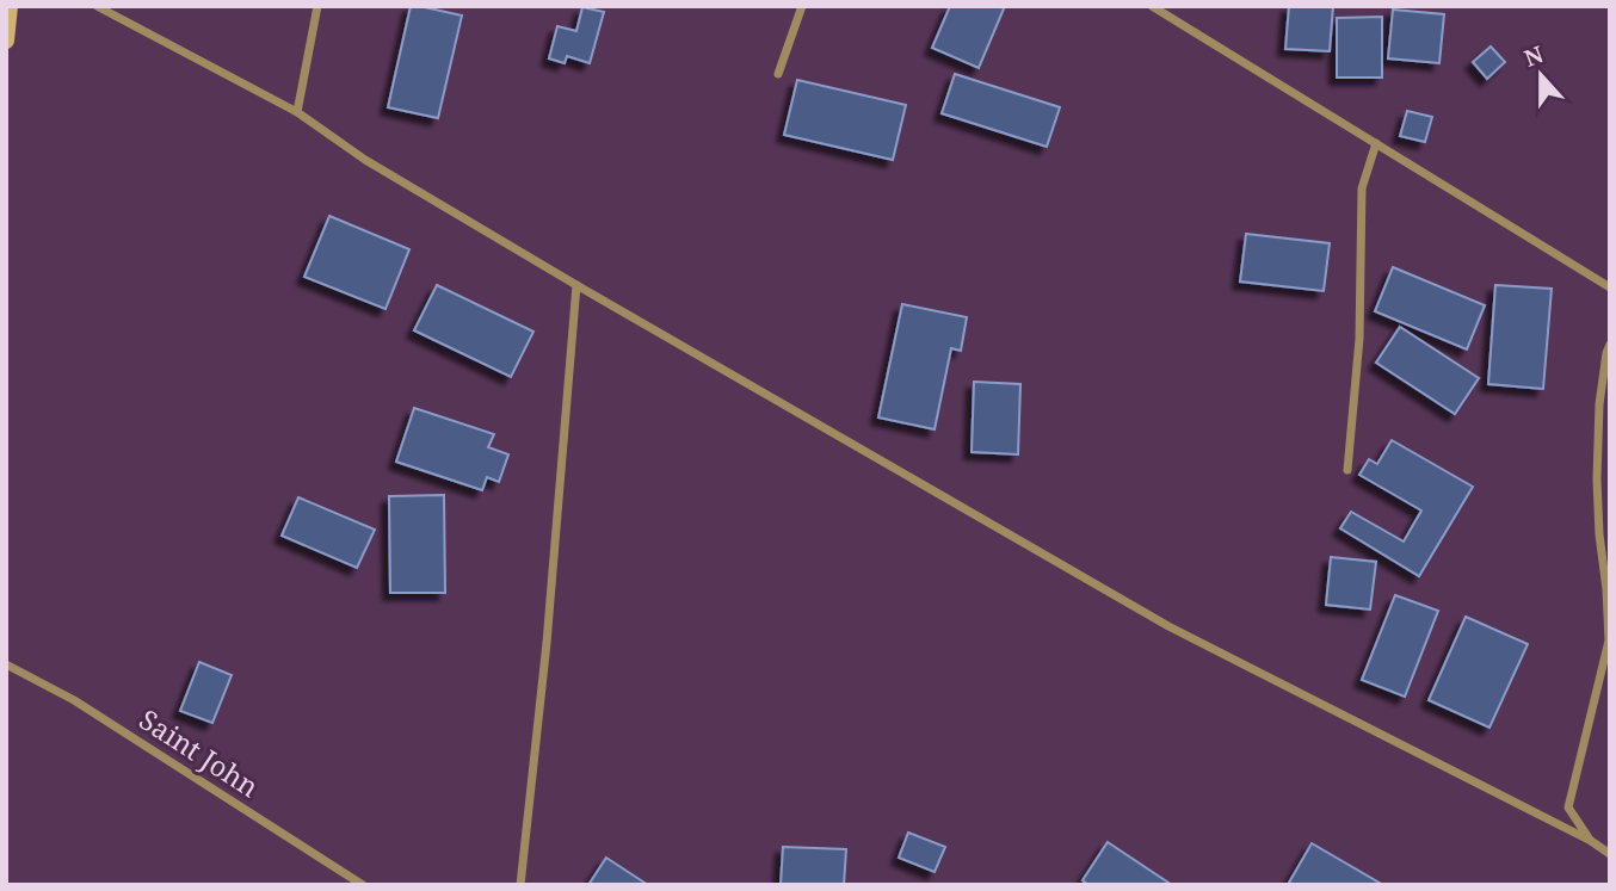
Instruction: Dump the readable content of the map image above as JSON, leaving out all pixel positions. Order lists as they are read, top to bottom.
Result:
{
  "streets": {
    "street": ["Saint John"]
  },
  "north": "top"
}
